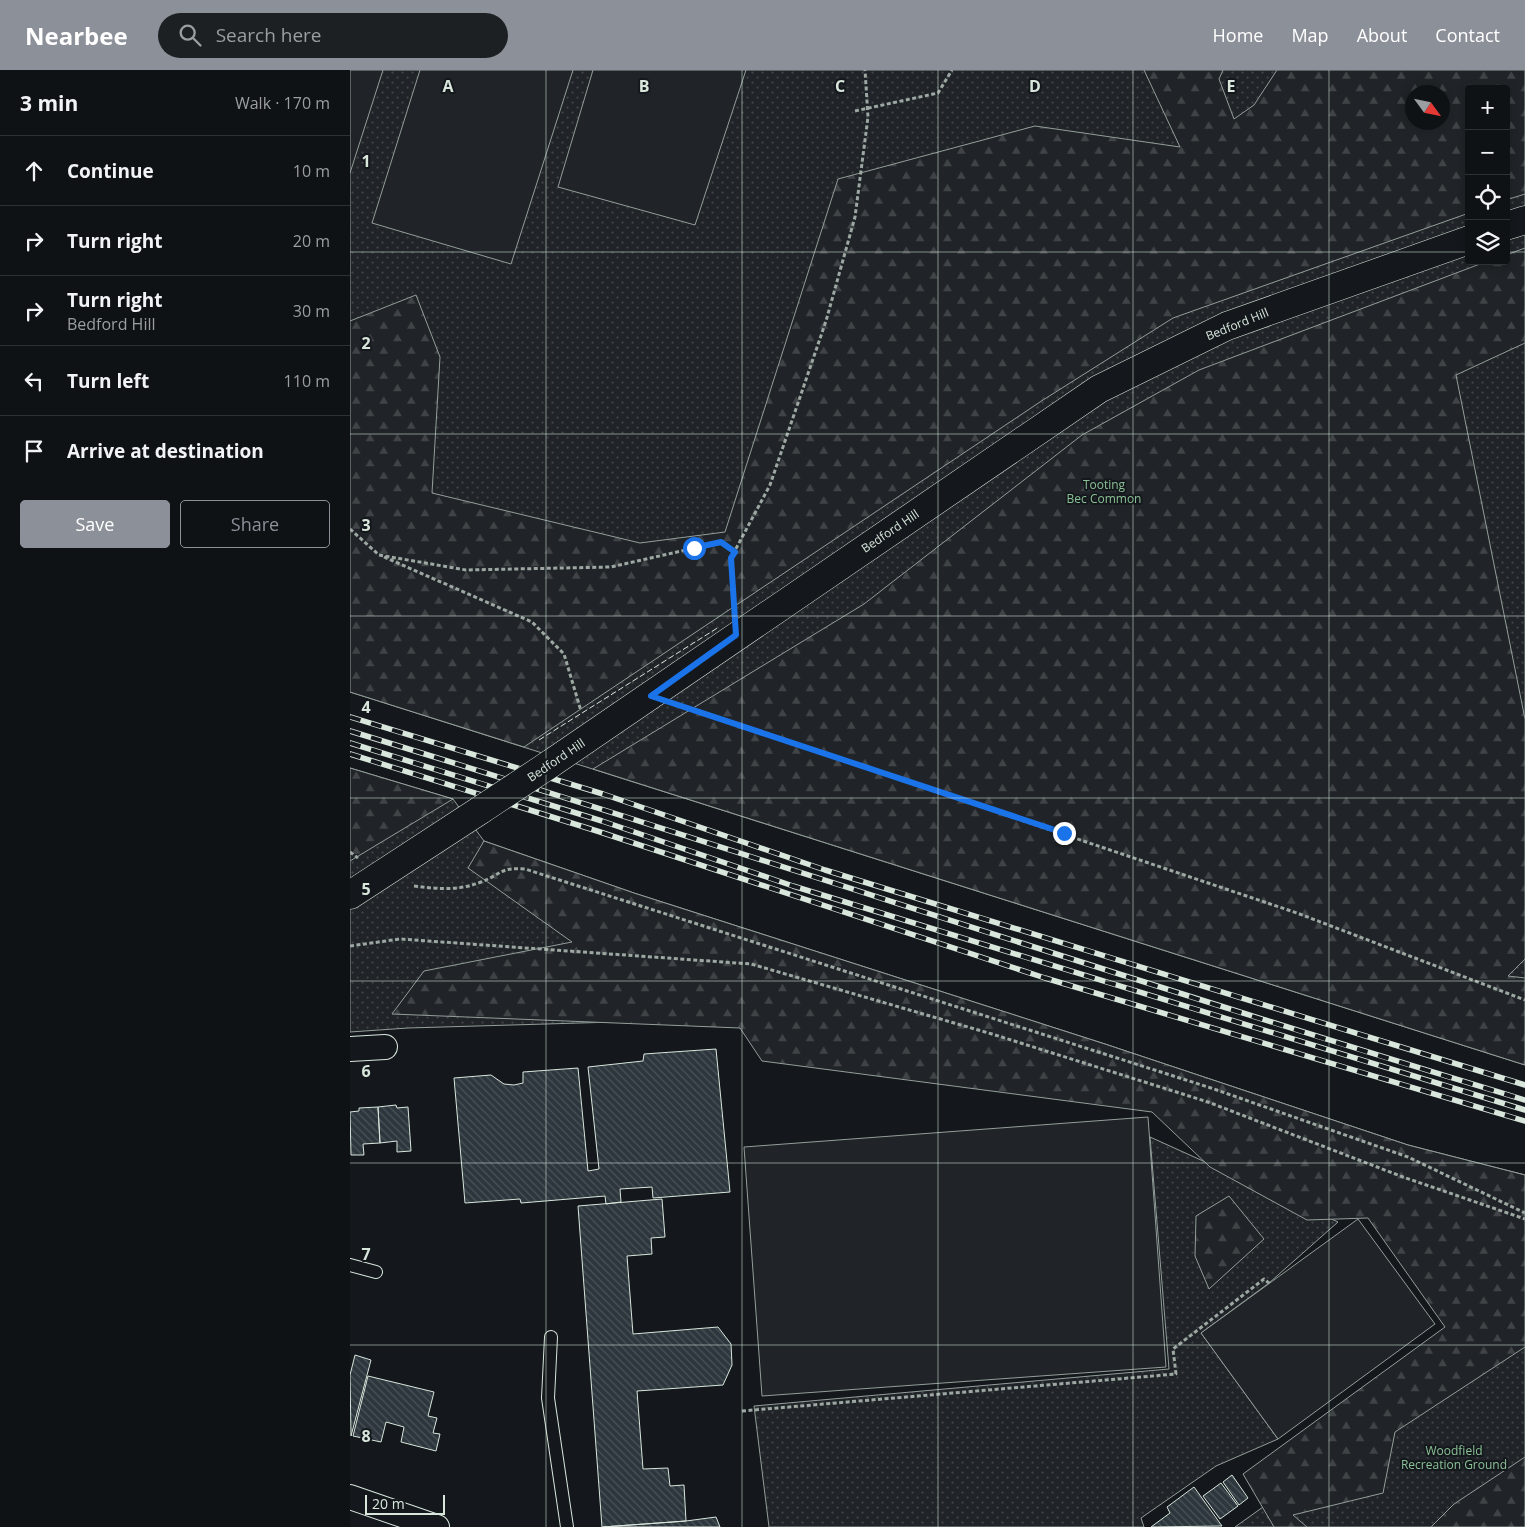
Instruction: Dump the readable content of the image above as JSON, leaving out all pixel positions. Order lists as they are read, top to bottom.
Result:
{
  "streets": {
    "main road": ["Bedford Hill"]
  },
  "parks": ["Tooting Bec Common", "Woodfield Recreation Ground"],
  "scale_bar": "20 m",
  "north": "bottom right",
  "page": {
    "header": "Nearbee",
    "search": "Search here",
    "nav": [
      "Home",
      "Map",
      "About",
      "Contact"
    ],
    "heading": ["3 min", "Walk · 170 m"],
    "map_buttons": ["+", "−"],
    "list": [
      ["Continue", "10 m"],
      ["Turn right", "20 m"],
      ["Turn right", "Bedford Hill", "30 m"],
      ["Turn left", "110 m"],
      "Arrive at destination"
    ],
    "buttons": ["Save", "Share"],
    "scale": "20 m"
  },
  "grid": {
    "columns": [
      "A",
      "B",
      "C",
      "D",
      "E"
    ],
    "rows": [
      "1",
      "2",
      "3",
      "4",
      "5",
      "6",
      "7",
      "8"
    ]
  }
}
